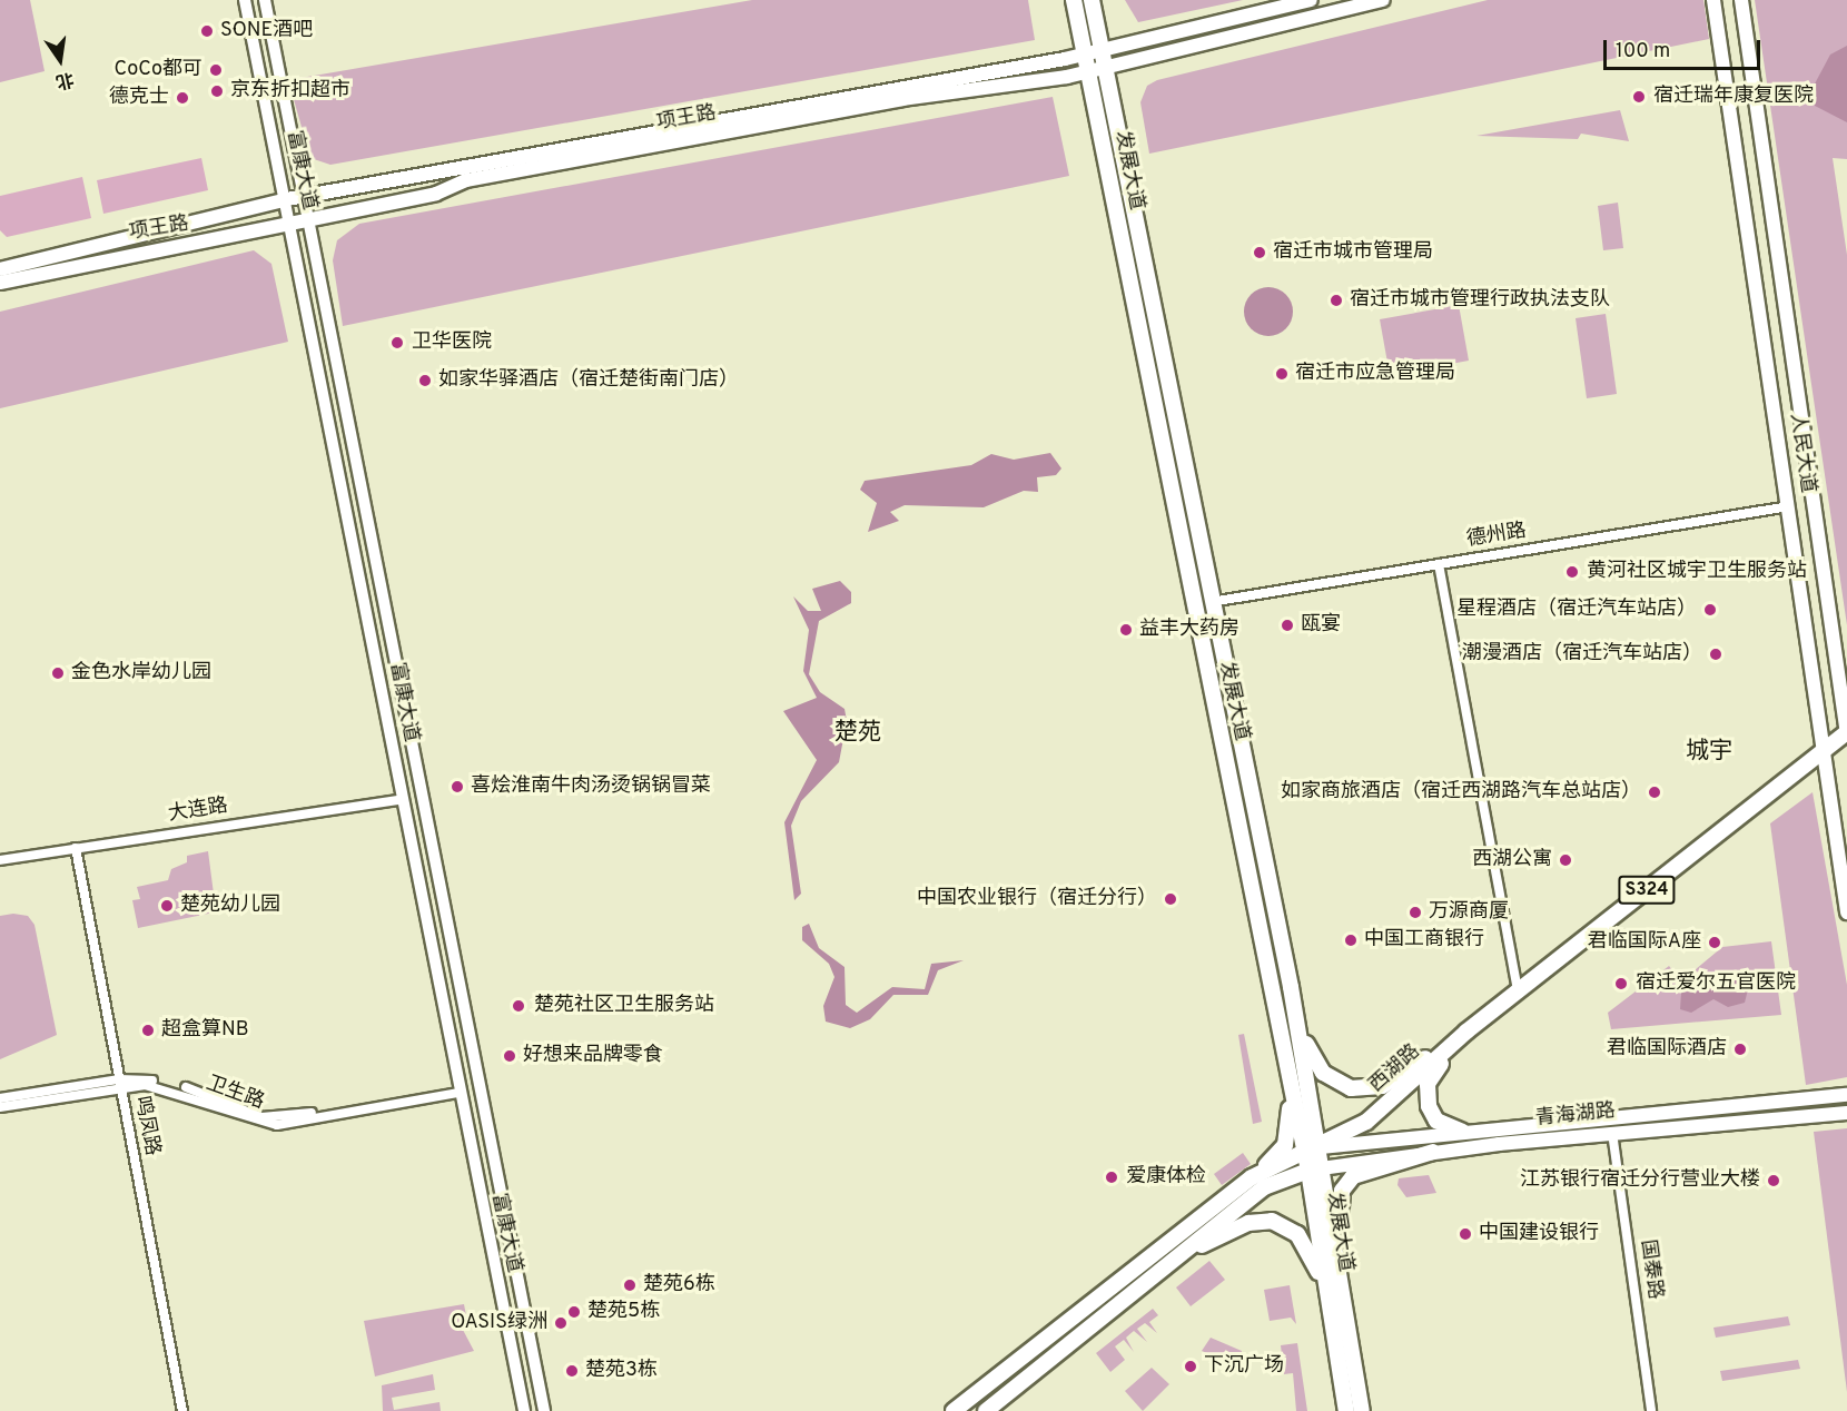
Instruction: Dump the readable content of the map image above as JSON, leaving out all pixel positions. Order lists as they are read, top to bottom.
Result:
{
  "streets": {
    "main road": [
      "项王路",
      "发展大道",
      "人民大道",
      "S324",
      "西湖路",
      "青海湖路"
    ],
    "street": [
      "富康大道",
      "德州路",
      "大连路",
      "卫生路",
      "鸣凤路",
      "国泰路"
    ]
  },
  "crossings": [
    ["项王路", "富康大道"],
    ["项王路", "发展大道"],
    ["富康大道", "大连路"],
    ["富康大道", "卫生路"],
    ["发展大道", "德州路"],
    ["发展大道", "西湖路"],
    ["发展大道", "青海湖路"],
    ["人民大道", "德州路"],
    ["人民大道", "西湖路"],
    ["大连路", "鸣凤路"],
    ["西湖路", "青海湖路"],
    ["卫生路", "鸣凤路"],
    ["青海湖路", "国泰路"]
  ],
  "districts": ["楚苑", "城宇"],
  "places": [
    "S·ONE酒吧",
    "CoCo都可",
    "京东折扣超市",
    "宿迁瑞年康复医院",
    "德克士",
    "宿迁市城市管理局",
    "宿迁市城市管理行政执法支队",
    "卫华医院",
    "宿迁市应急管理局",
    "如家华驿酒店（宿迁楚街南门店）",
    "黄河社区城宇卫生服务站",
    "星程酒店（宿迁汽车站店）",
    "瓯宴",
    "益丰大药房",
    "潮漫酒店（宿迁汽车站店）",
    "金色水岸幼儿园",
    "喜烩淮南牛肉汤·烫锅锅冒菜",
    "如家商旅酒店（宿迁西湖路汽车总站店）",
    "西湖公寓",
    "中国农业银行（宿迁分行）",
    "楚苑幼儿园",
    "万源商厦",
    "中国工商银行",
    "君临国际A座",
    "宿迁爱尔五官医院",
    "楚苑社区卫生服务站",
    "超盒算NB",
    "君临国际酒店",
    "好想来品牌零食",
    "爱康体检",
    "江苏银行宿迁分行营业大楼",
    "中国建设银行",
    "楚苑6栋",
    "楚苑5栋",
    "OASIS绿洲",
    "下沉广场",
    "楚苑3栋"
  ],
  "scale_bar": "100 m",
  "north": "bottom"
}
